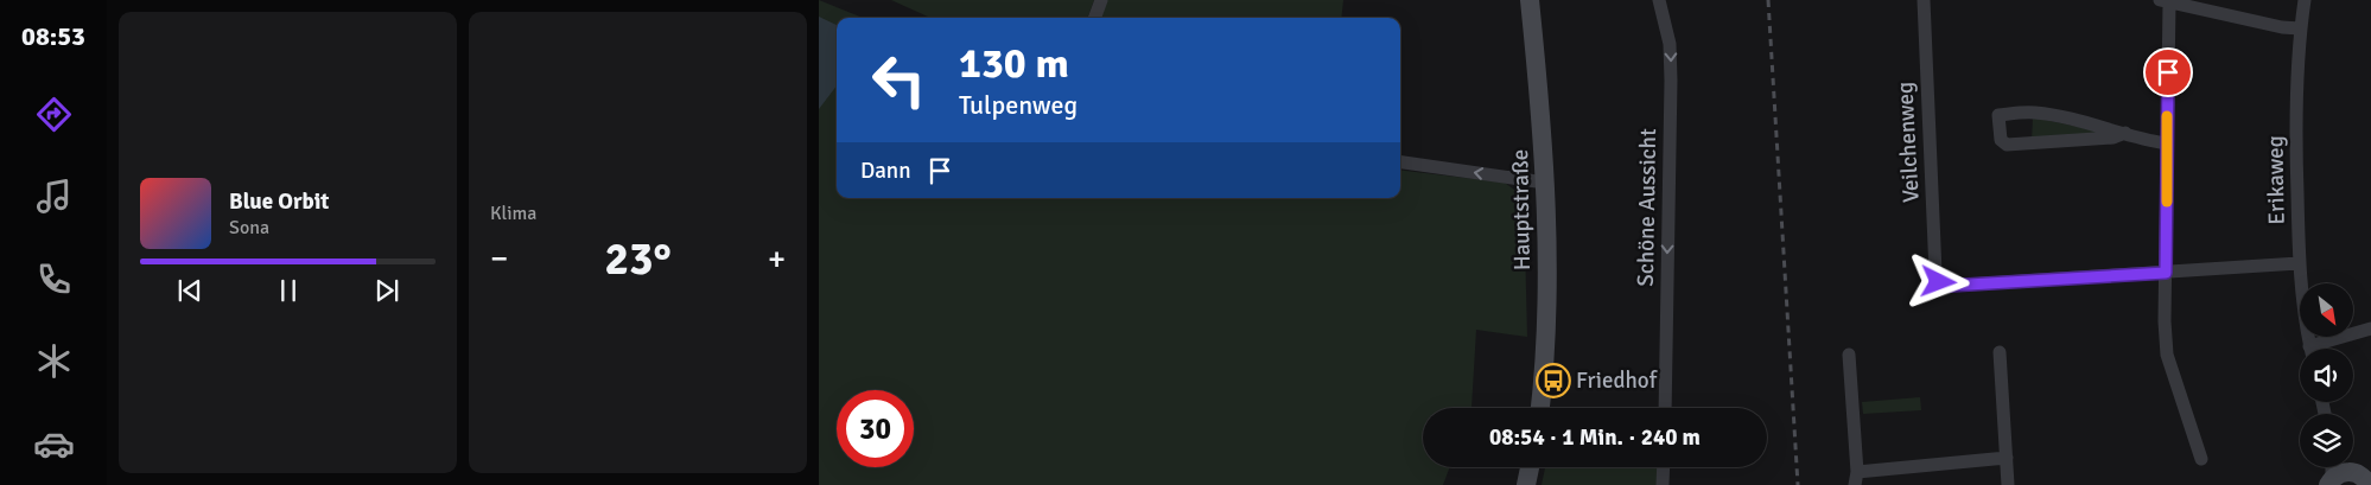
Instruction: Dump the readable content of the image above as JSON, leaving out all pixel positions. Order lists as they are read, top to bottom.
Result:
{
  "streets": {
    "street": [
      "Veilchenweg",
      "Erikaweg",
      "Schöne Aussicht",
      "Hauptstraße"
    ]
  },
  "one_way": ["Schöne Aussicht"],
  "places": {
    "bus stop": ["Friedhof"]
  },
  "north": "bottom right",
  "page": {
    "tabs": "08:53",
    "tile": "Klima",
    "turn": ["130 m", "Tulpenweg"],
    "then": "Dann",
    "song": ["Blue Orbit", "Sona"],
    "heat": ["−", "23°", "+"],
    "limit": "30",
    "trip": "08:54 · 1 Min. · 240 m"
  }
}
